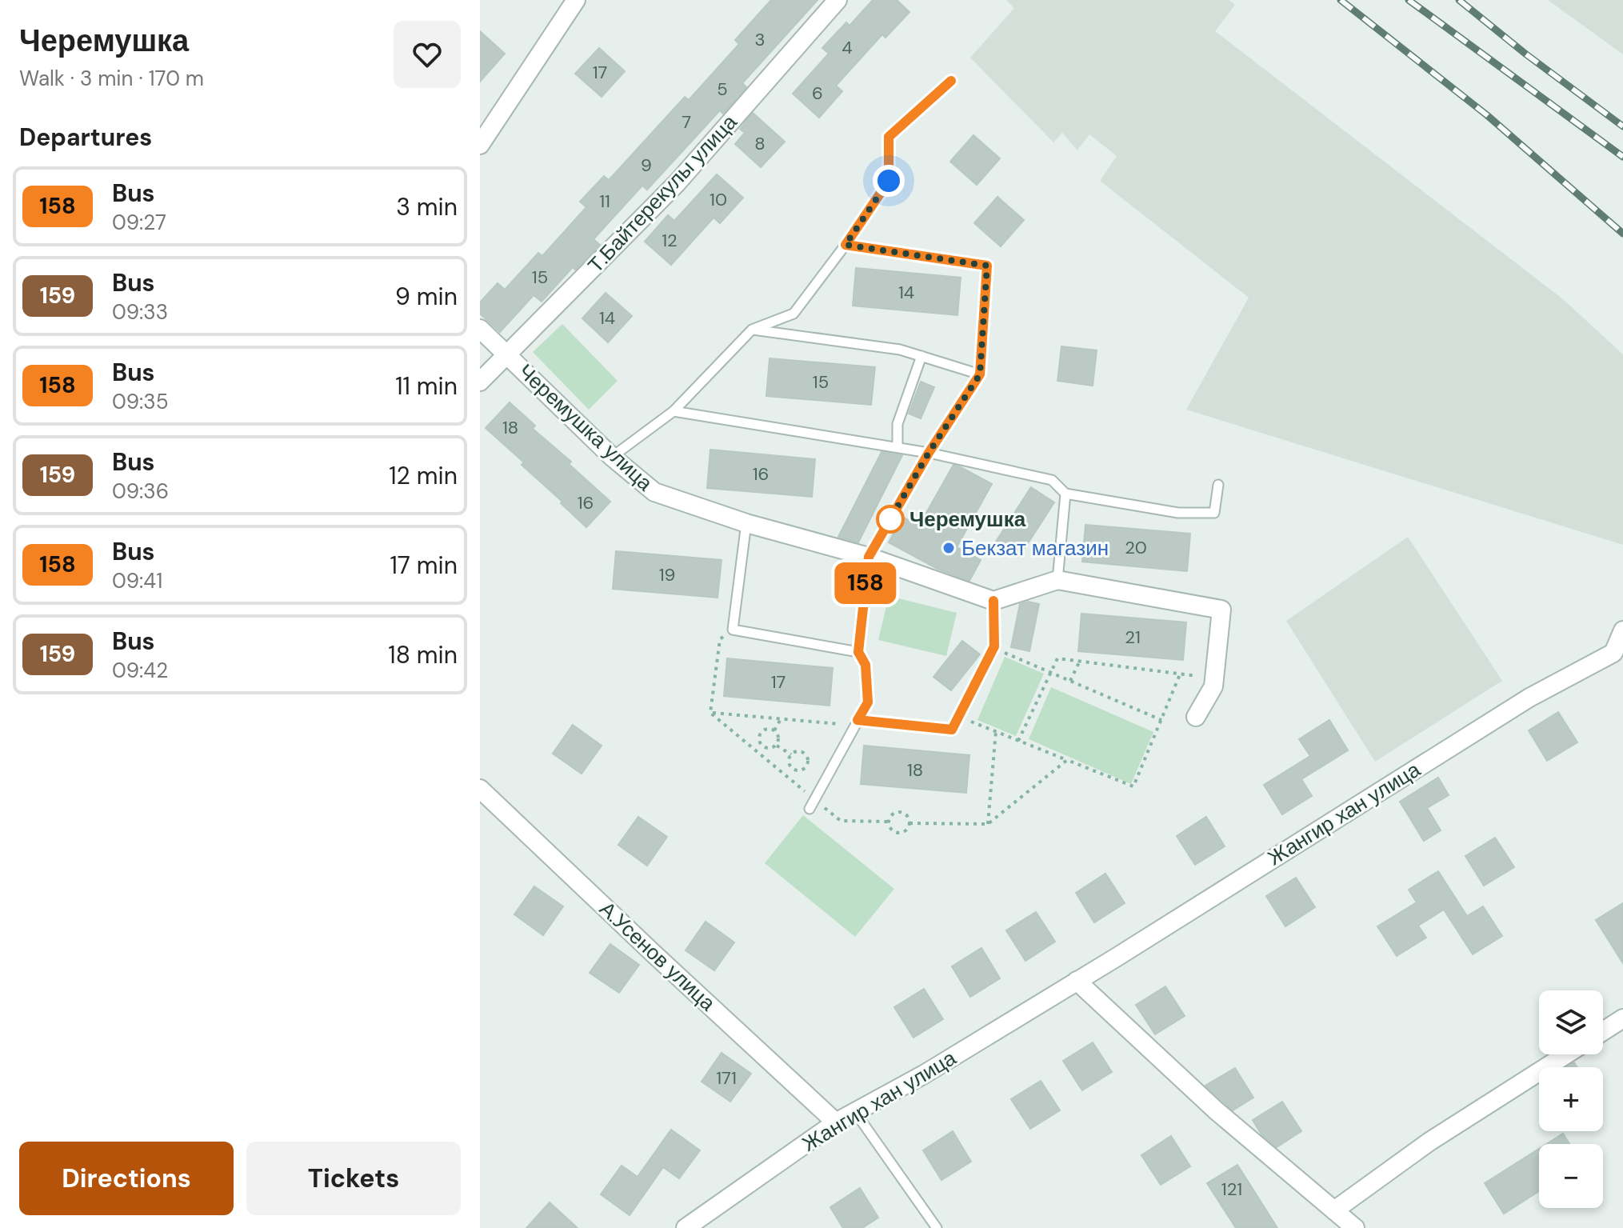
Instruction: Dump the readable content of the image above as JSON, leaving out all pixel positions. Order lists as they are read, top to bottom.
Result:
{
  "streets": {
    "street": [
      "Т.Байтерекулы улица",
      "Черемушка улица",
      "Жангир хан улица",
      "А.Усенов улица"
    ]
  },
  "crossings": [
    ["Т.Байтерекулы улица", "Черемушка улица"],
    ["Жангир хан улица", "А.Усенов улица"]
  ],
  "places": ["Черемушка", "Бекзат магазин"],
  "lines": ["bus line 158"],
  "house_numbers": [
    "3",
    "4",
    "17",
    "5",
    "6",
    "7",
    "8",
    "9",
    "10",
    "11",
    "12",
    "15",
    "14",
    "14",
    "15",
    "18",
    "16",
    "16",
    "20",
    "19",
    "21",
    "17",
    "18",
    "171",
    "121"
  ],
  "page": {
    "heading": [
      ["Черемушка", "Walk · 3 min · 170 m"],
      "Departures"
    ],
    "on_map": "158",
    "list": [
      {
        "mark": "158",
        "name": "Bus",
        "note": "09:27",
        "value": "3 min"
      },
      {
        "mark": "159",
        "name": "Bus",
        "note": "09:33",
        "value": "9 min"
      },
      {
        "mark": "158",
        "name": "Bus",
        "note": "09:35",
        "value": "11 min"
      },
      {
        "mark": "159",
        "name": "Bus",
        "note": "09:36",
        "value": "12 min"
      },
      {
        "mark": "158",
        "name": "Bus",
        "note": "09:41",
        "value": "17 min"
      },
      {
        "mark": "159",
        "name": "Bus",
        "note": "09:42",
        "value": "18 min"
      }
    ],
    "map_buttons": ["+", "−"],
    "buttons": ["Directions", "Tickets"]
  }
}
